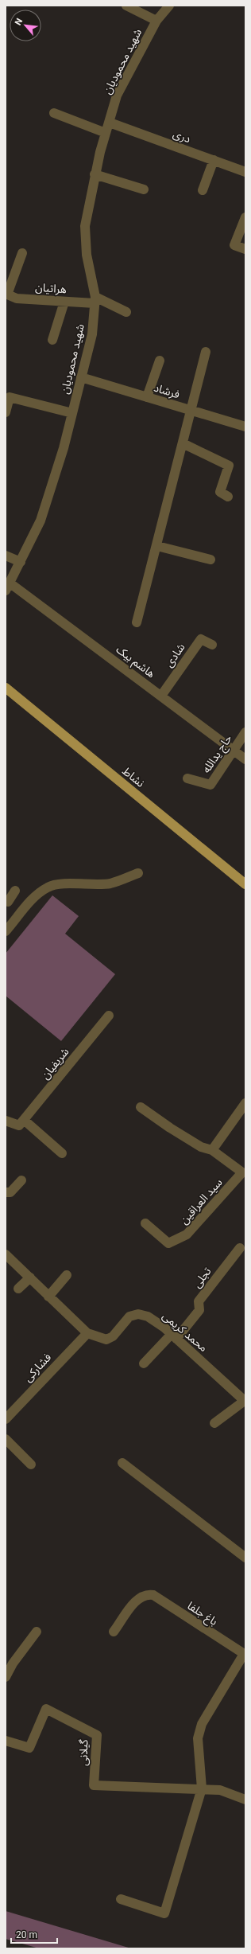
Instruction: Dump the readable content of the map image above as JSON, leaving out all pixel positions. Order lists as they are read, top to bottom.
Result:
{
  "streets": {
    "main road": ["نشاط"],
    "street": [
      "شهید محمودیان",
      "دری",
      "هراتیان",
      "فرشاد",
      "شادی",
      "هاشم بیک",
      "حاج یدالله",
      "شریفیان",
      "سید العراقین",
      "تجلی",
      "محمد کریمی",
      "فشارکی",
      "باغ جلفا",
      "گیلانی"
    ]
  },
  "crossings": [
    ["شهید محمودیان", "دری"],
    ["شهید محمودیان", "هراتیان"],
    ["شهید محمودیان", "فرشاد"],
    ["شهید محمودیان", "هاشم بیک"],
    ["شادی", "هاشم بیک"],
    ["هاشم بیک", "حاج یدالله"],
    ["تجلی", "محمد کریمی"],
    ["محمد کریمی", "فشارکی"]
  ],
  "scale_bar": "20 m",
  "north": "top left"
}
